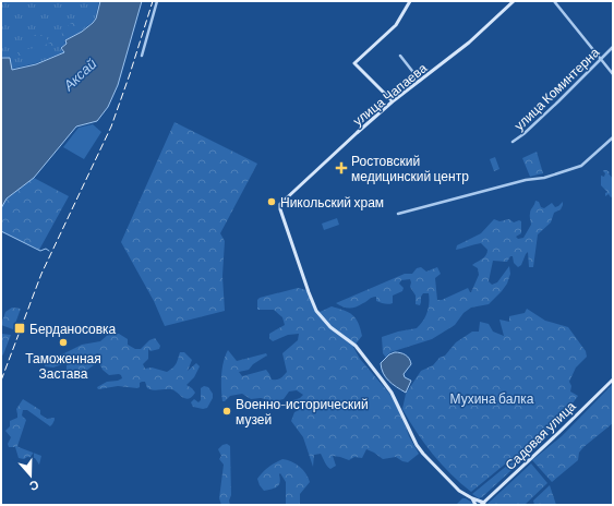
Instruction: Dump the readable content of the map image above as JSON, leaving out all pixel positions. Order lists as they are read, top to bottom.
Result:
{
  "streets": {
    "main road": ["улица Чапаева", "Садовая улица"],
    "street": ["улица Коминтерна"]
  },
  "water": ["Аксай"],
  "parks": ["Мухина балка"],
  "places": {
    "health": ["Ростовский медицинский центр"],
    "other": ["Никольский храм", "Таможенная Застава", "Военно-исторический музей"],
    "transit": ["Берданосовка"]
  },
  "north": "bottom"
}
